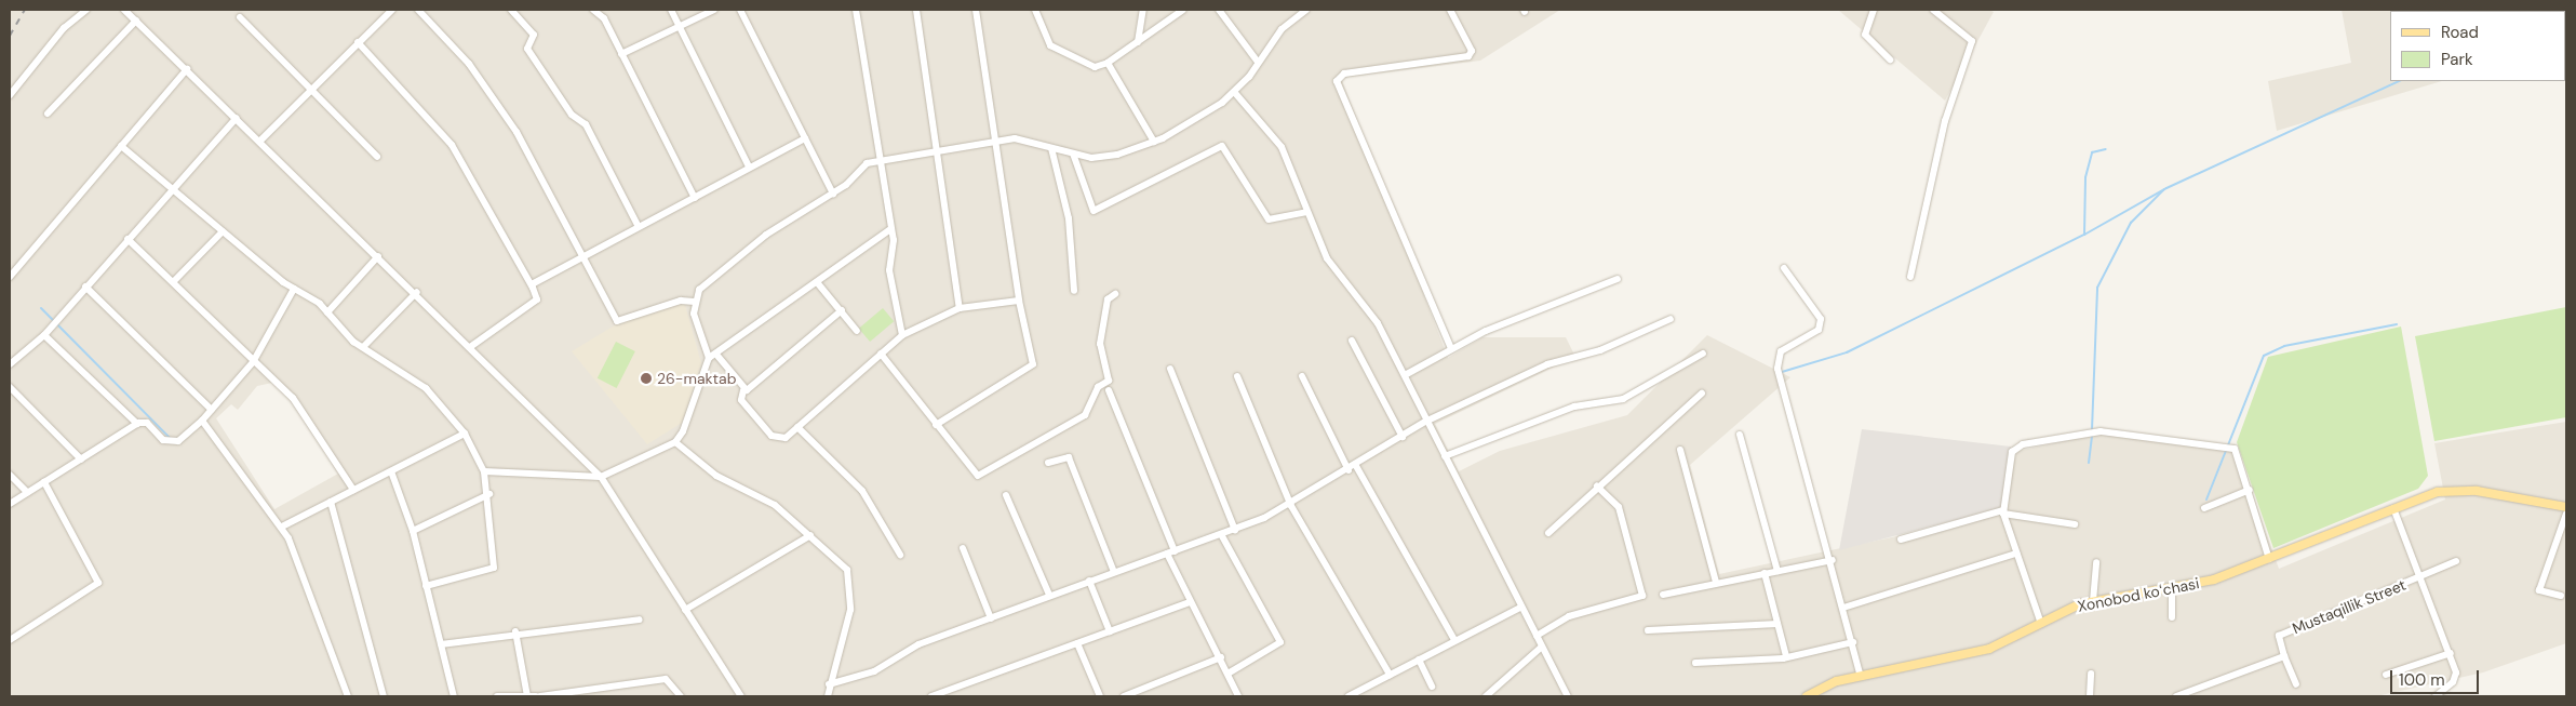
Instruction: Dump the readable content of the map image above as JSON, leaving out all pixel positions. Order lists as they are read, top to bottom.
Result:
{
  "streets": {
    "main road": ["Xonobod koʻchasi"],
    "street": ["Mustaqillik Street"]
  },
  "places": ["26-maktab"],
  "legend": ["Road", "Park"],
  "scale_bar": "100 m"
}
